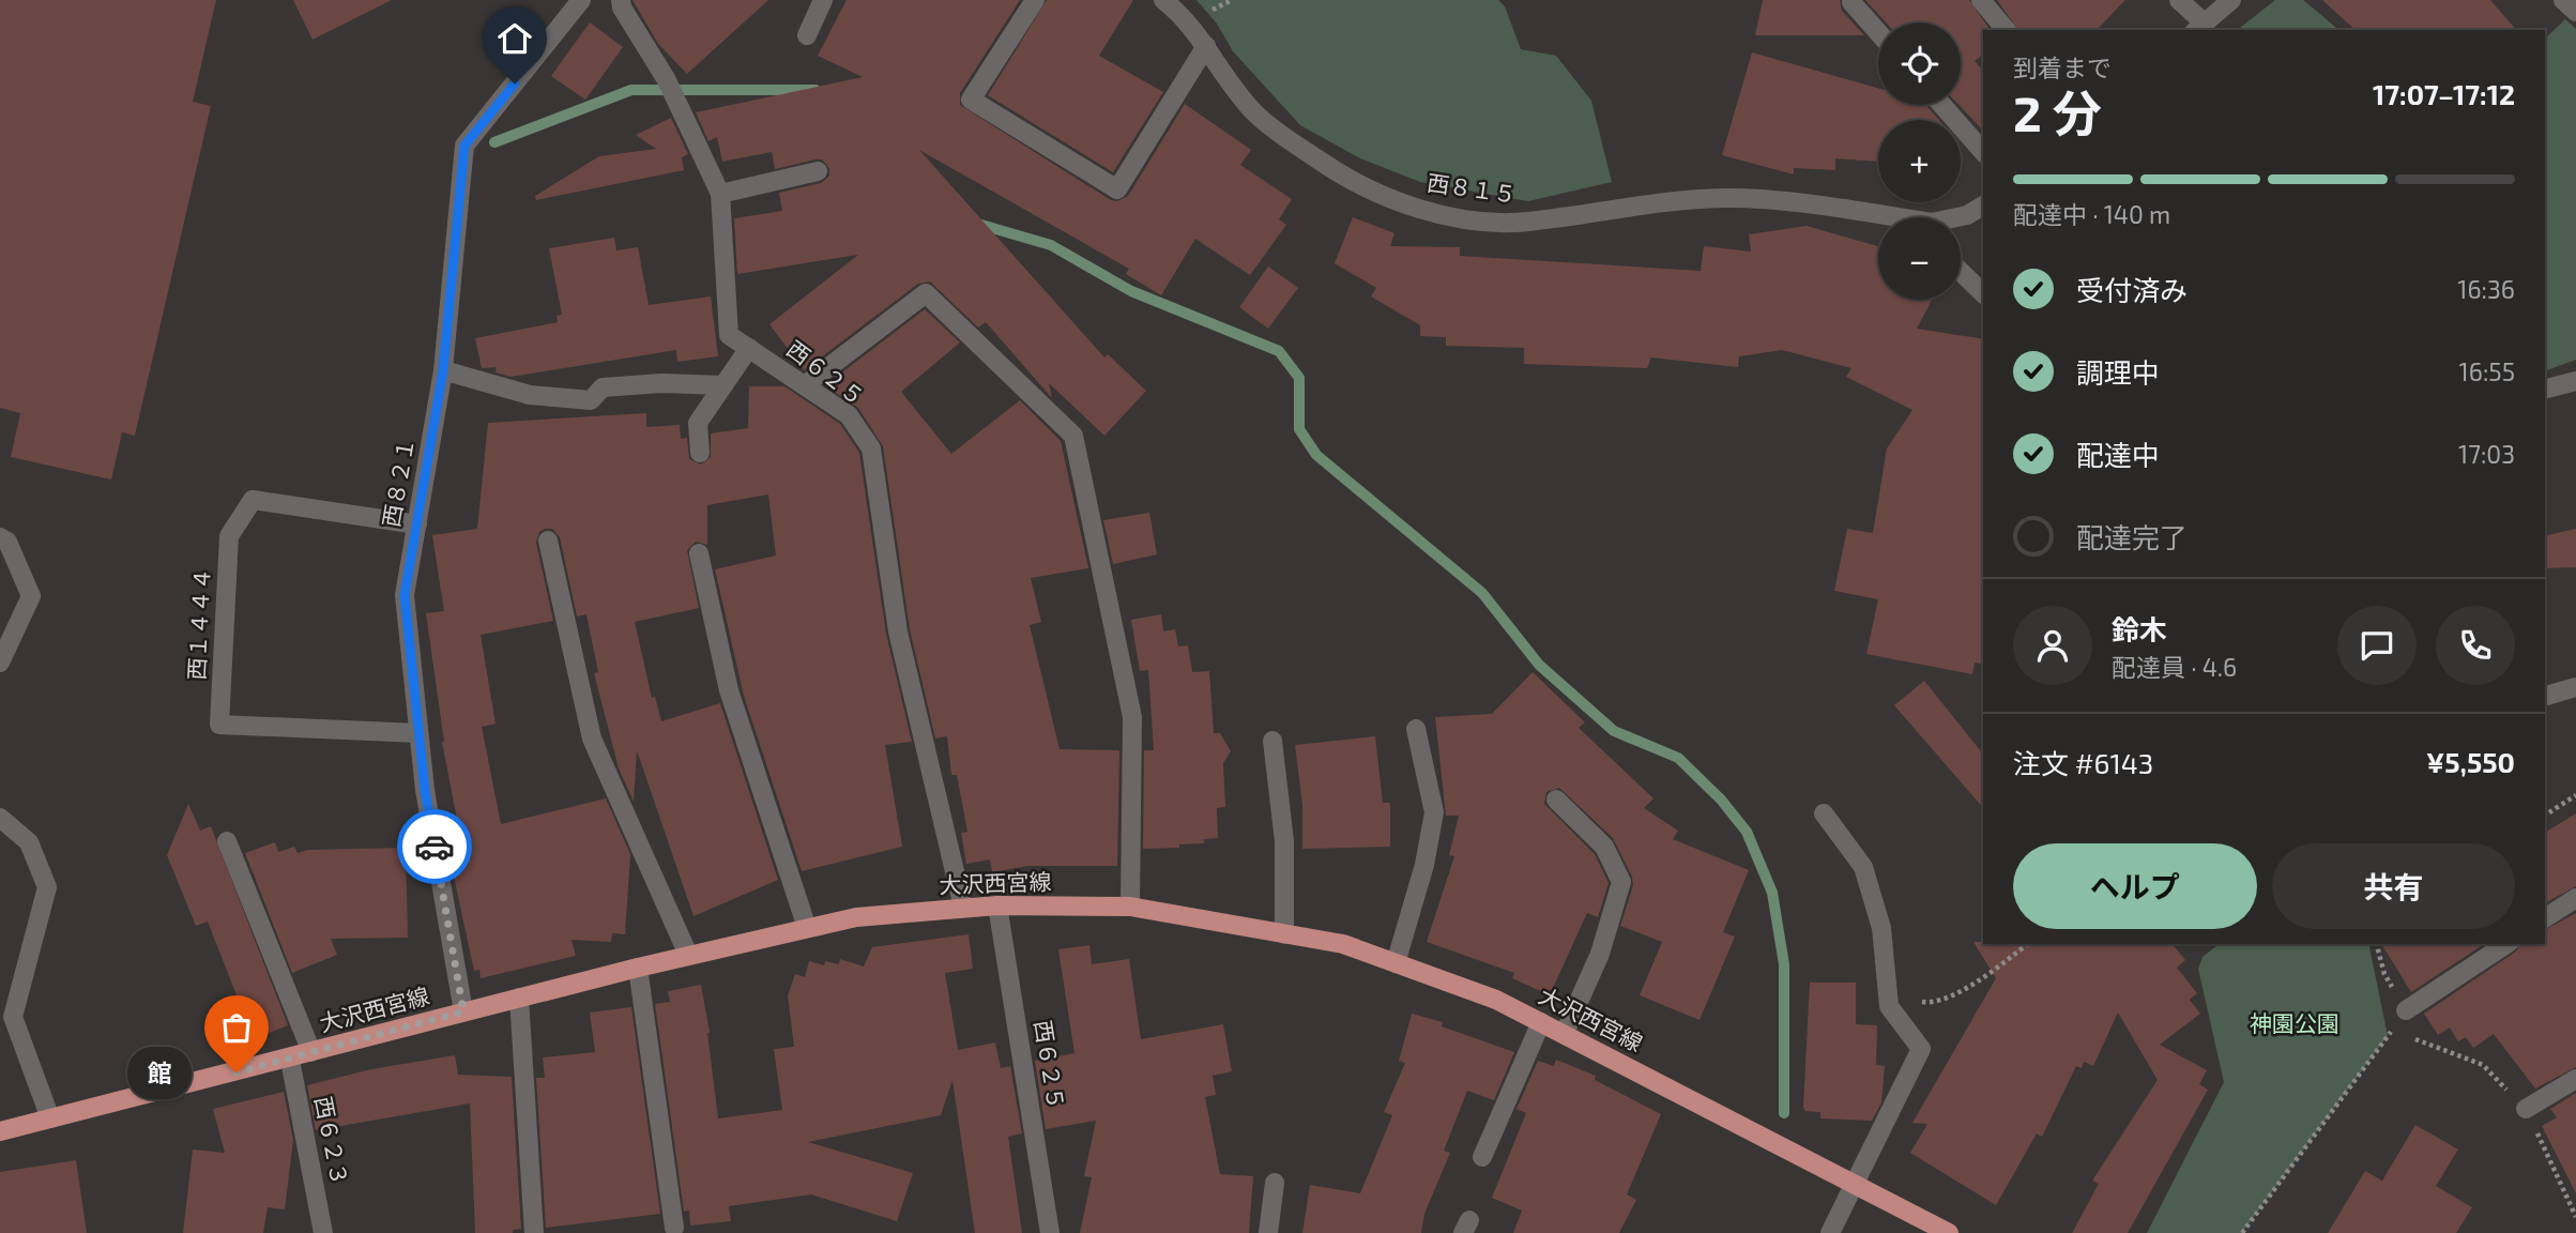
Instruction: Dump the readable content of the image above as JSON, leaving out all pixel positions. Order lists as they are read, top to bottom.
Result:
{
  "streets": {
    "main road": ["大沢西宮線"],
    "street": [
      "西８１５",
      "西６２５",
      "西８２１",
      "西１４４４",
      "西６２３"
    ]
  },
  "crossings": [
    ["西６２５", "大沢西宮線"],
    ["西８２１", "西１４４４"],
    ["西８２１", "大沢西宮線"],
    ["大沢西宮線", "西６２３"]
  ],
  "parks": ["神園公園"],
  "places": ["館"],
  "page": {
    "map_buttons": ["+", "−"],
    "heading": ["2 分", "到着まで", "17:07–17:12"],
    "panel": [
      "鈴木",
      "配達員 · 4.6",
      "注文 #6143",
      "¥5,550"
    ],
    "bar": "配達中 · 140 m",
    "list": [
      ["受付済み", "16:36"],
      ["調理中", "16:55"],
      ["配達中", "17:03"],
      "配達完了"
    ],
    "buttons": ["ヘルプ", "共有"],
    "bubble": "館"
  }
}
